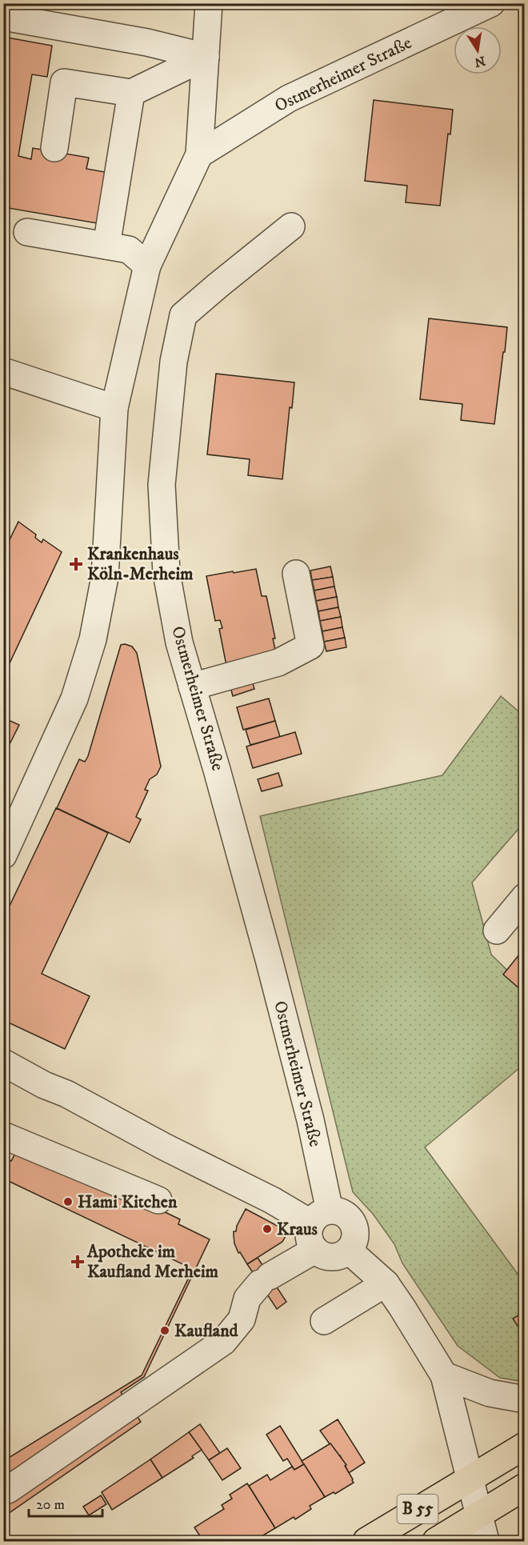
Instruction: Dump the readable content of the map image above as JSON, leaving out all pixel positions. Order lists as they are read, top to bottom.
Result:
{
  "streets": {
    "main road": ["B 55"],
    "street": ["Ostmerheimer Straße"]
  },
  "places": {
    "health": ["Krankenhaus Köln-Merheim", "Apotheke im Kaufland Merheim"],
    "other": ["Hami Kitchen", "Kraus", "Kaufland"]
  },
  "scale_bar": "20 m",
  "north": "bottom"
}
